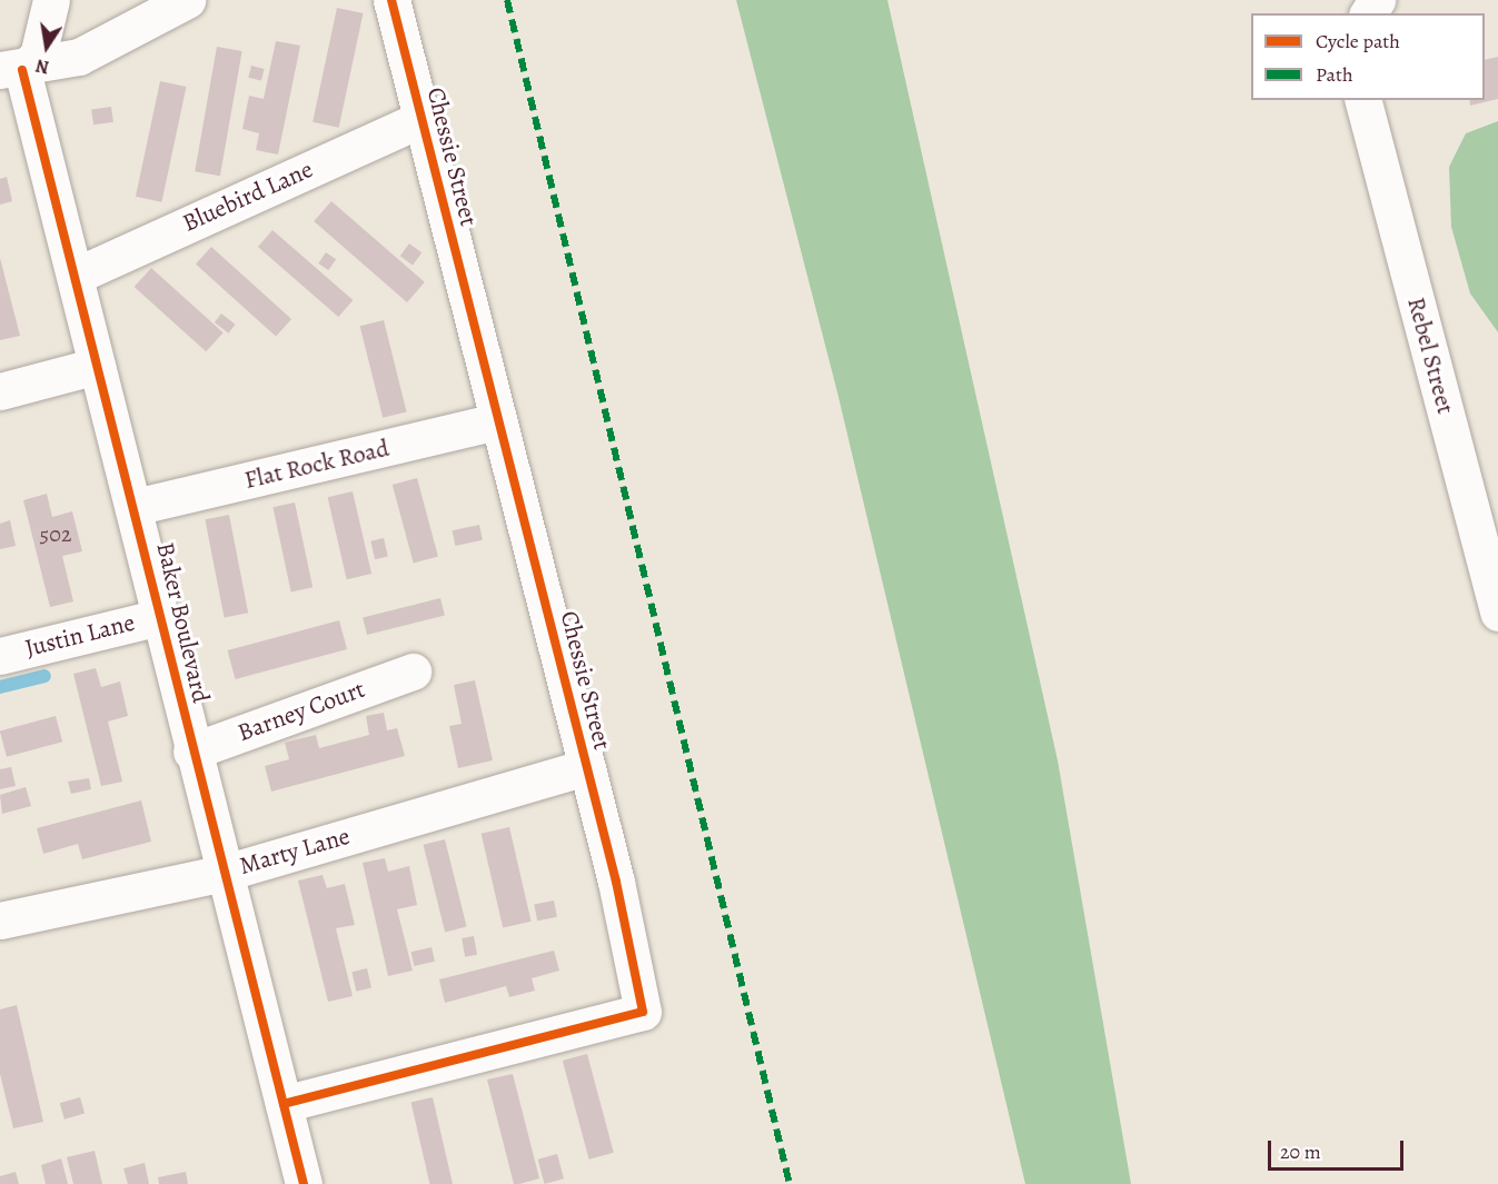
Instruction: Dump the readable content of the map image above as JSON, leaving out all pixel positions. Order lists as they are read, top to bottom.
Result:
{
  "streets": {
    "street": [
      "Chessie Street",
      "Bluebird Lane",
      "Rebel Street",
      "Flat Rock Road",
      "Baker Boulevard",
      "Justin Lane",
      "Barney Court",
      "Marty Lane"
    ]
  },
  "crossings": [
    ["Chessie Street", "Bluebird Lane"],
    ["Chessie Street", "Flat Rock Road"],
    ["Chessie Street", "Baker Boulevard"],
    ["Chessie Street", "Marty Lane"],
    ["Bluebird Lane", "Baker Boulevard"],
    ["Flat Rock Road", "Baker Boulevard"],
    ["Baker Boulevard", "Justin Lane"],
    ["Baker Boulevard", "Barney Court"],
    ["Baker Boulevard", "Marty Lane"]
  ],
  "house_numbers": ["502"],
  "legend": ["Cycle path", "Path"],
  "scale_bar": "20 m",
  "north": "bottom"
}
